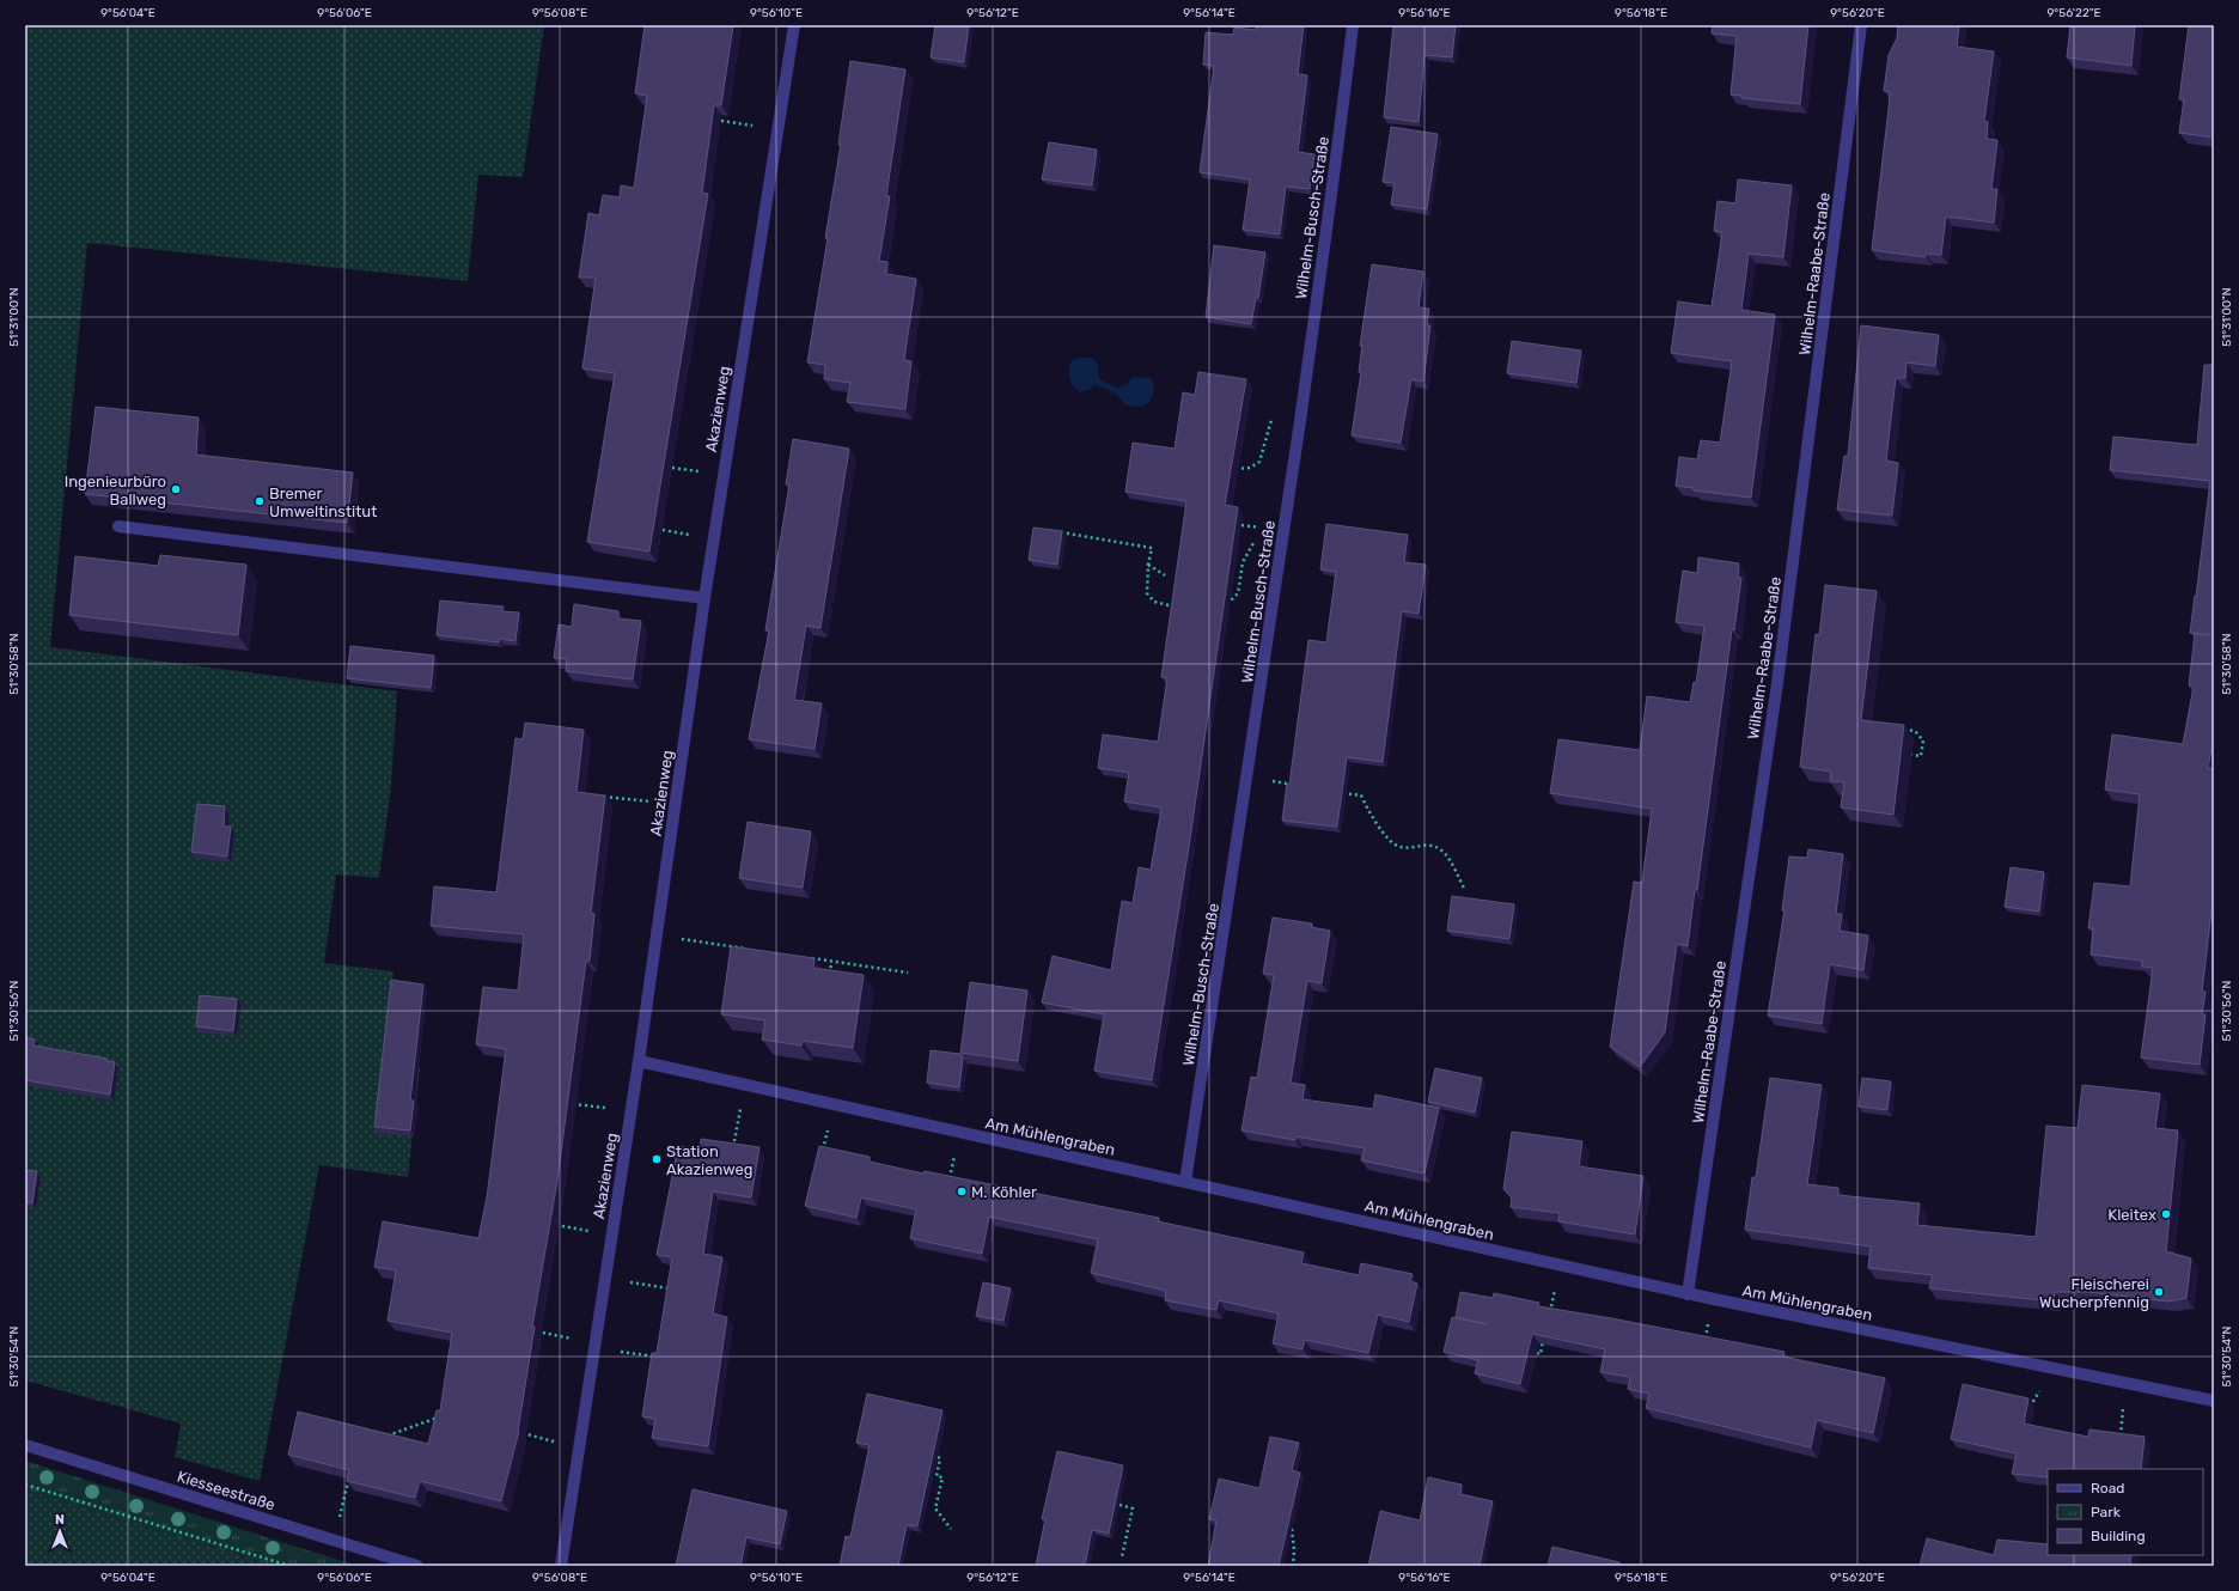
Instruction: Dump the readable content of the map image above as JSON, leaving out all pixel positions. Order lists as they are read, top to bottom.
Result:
{
  "streets": {
    "street": [
      "Wilhelm-Busch-Straße",
      "Wilhelm-Raabe-Straße",
      "Akazienweg",
      "Am Mühlengraben",
      "Kiesseestraße"
    ]
  },
  "crossings": [
    ["Wilhelm-Busch-Straße", "Am Mühlengraben"],
    ["Wilhelm-Raabe-Straße", "Am Mühlengraben"],
    ["Akazienweg", "Am Mühlengraben"]
  ],
  "places": [
    "Ingenieurbüro Ballweg",
    "Bremer Umweltinstitut",
    "Station Akazienweg",
    "M. Köhler",
    "Kleitex",
    "Fleischerei Wucherpfennig"
  ],
  "legend": ["Road", "Park", "Building"],
  "north": "top",
  "coordinates": [
    "9°56'04\"E",
    "9°56'06\"E",
    "9°56'08\"E",
    "9°56'10\"E",
    "9°56'12\"E",
    "9°56'14\"E",
    "9°56'16\"E",
    "9°56'18\"E",
    "9°56'20\"E",
    "9°56'22\"E",
    "51°31'00\"N",
    "51°30'58\"N",
    "51°30'56\"N",
    "51°30'54\"N"
  ]
}
